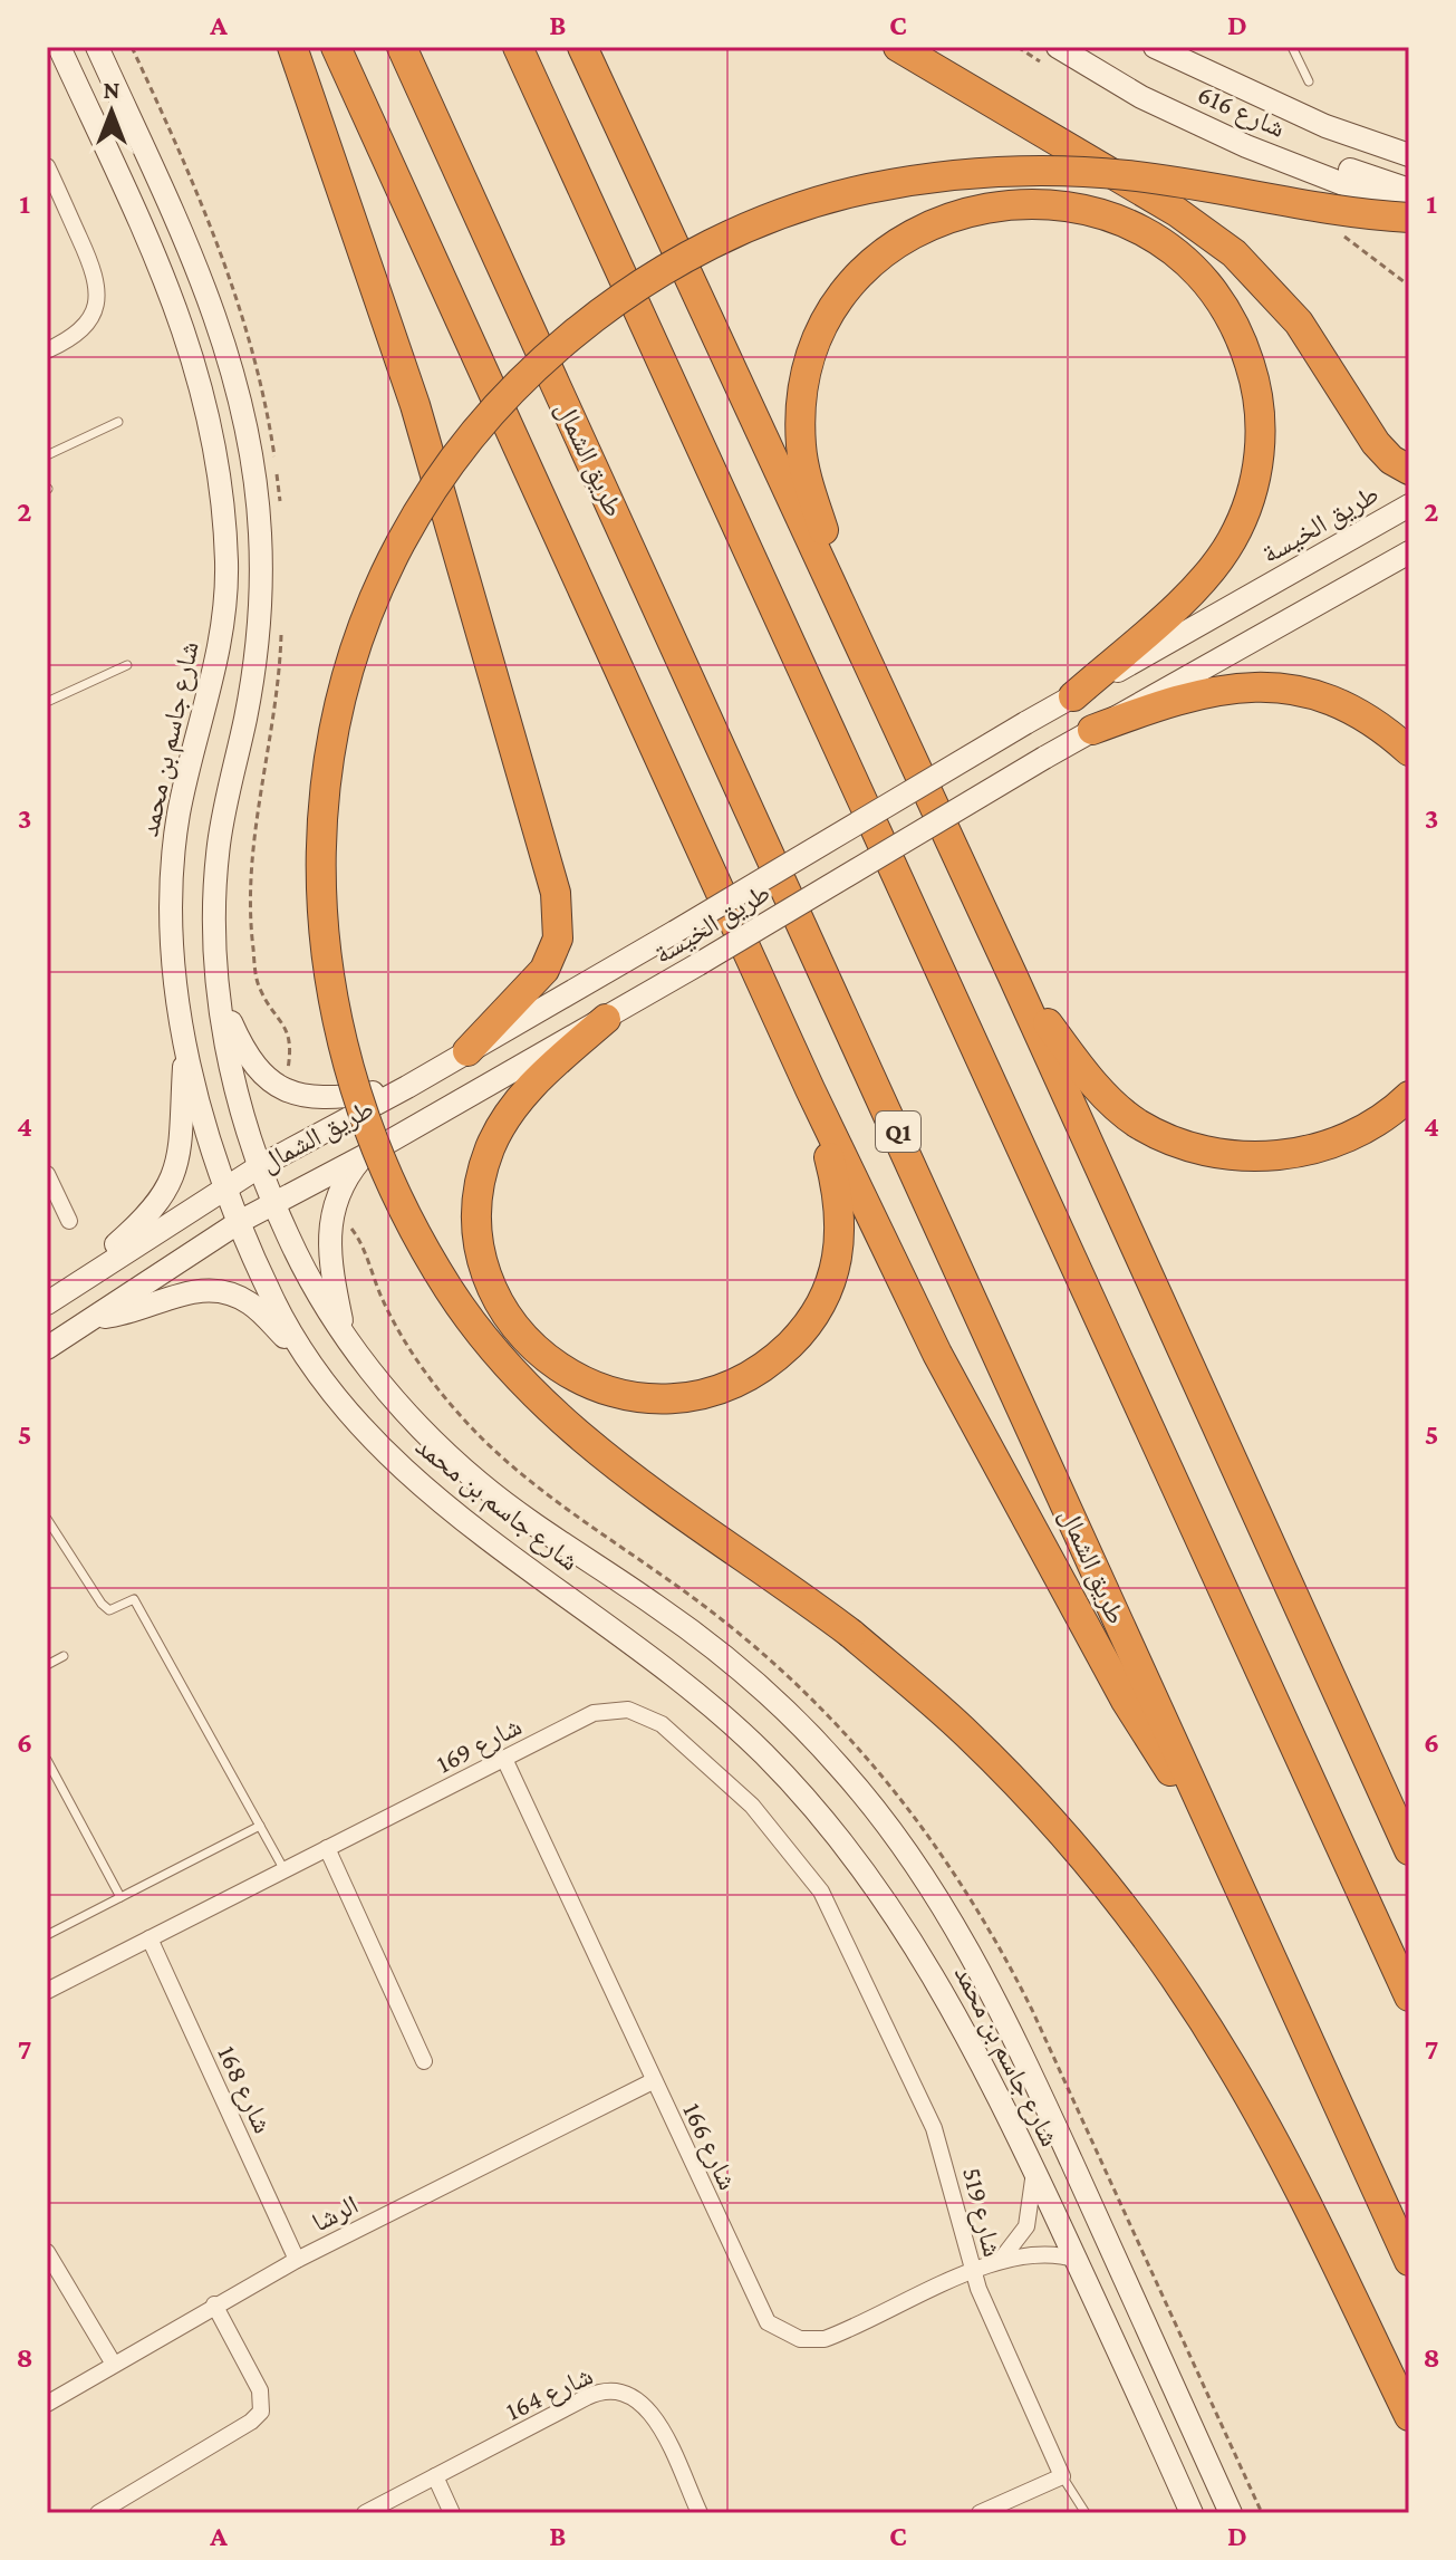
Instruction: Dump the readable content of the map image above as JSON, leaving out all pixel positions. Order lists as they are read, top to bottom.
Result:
{
  "streets": {
    "highway": ["طريق الشمال", "Q1"],
    "main road": ["شارع 616", "طريق الخيسة", "شارع جاسم بن محمد"],
    "street": [
      "شارع 169",
      "شارع 168",
      "شارع 166",
      "شارع 519",
      "الرشا",
      "شارع 164"
    ]
  },
  "crossings": [
    ["طريق الشمال", "طريق الخيسة"],
    ["طريق الشمال", "شارع جاسم بن محمد"],
    ["طريق الخيسة", "شارع جاسم بن محمد"],
    ["شارع جاسم بن محمد", "شارع 166"],
    ["شارع 169", "شارع 168"],
    ["شارع 169", "شارع 166"],
    ["شارع 169", "شارع 519"],
    ["شارع 168", "الرشا"],
    ["شارع 166", "شارع 519"],
    ["شارع 166", "الرشا"]
  ],
  "north": "top",
  "grid": {
    "columns": [
      "A",
      "B",
      "C",
      "D"
    ],
    "rows": [
      "1",
      "2",
      "3",
      "4",
      "5",
      "6",
      "7",
      "8"
    ]
  }
}
